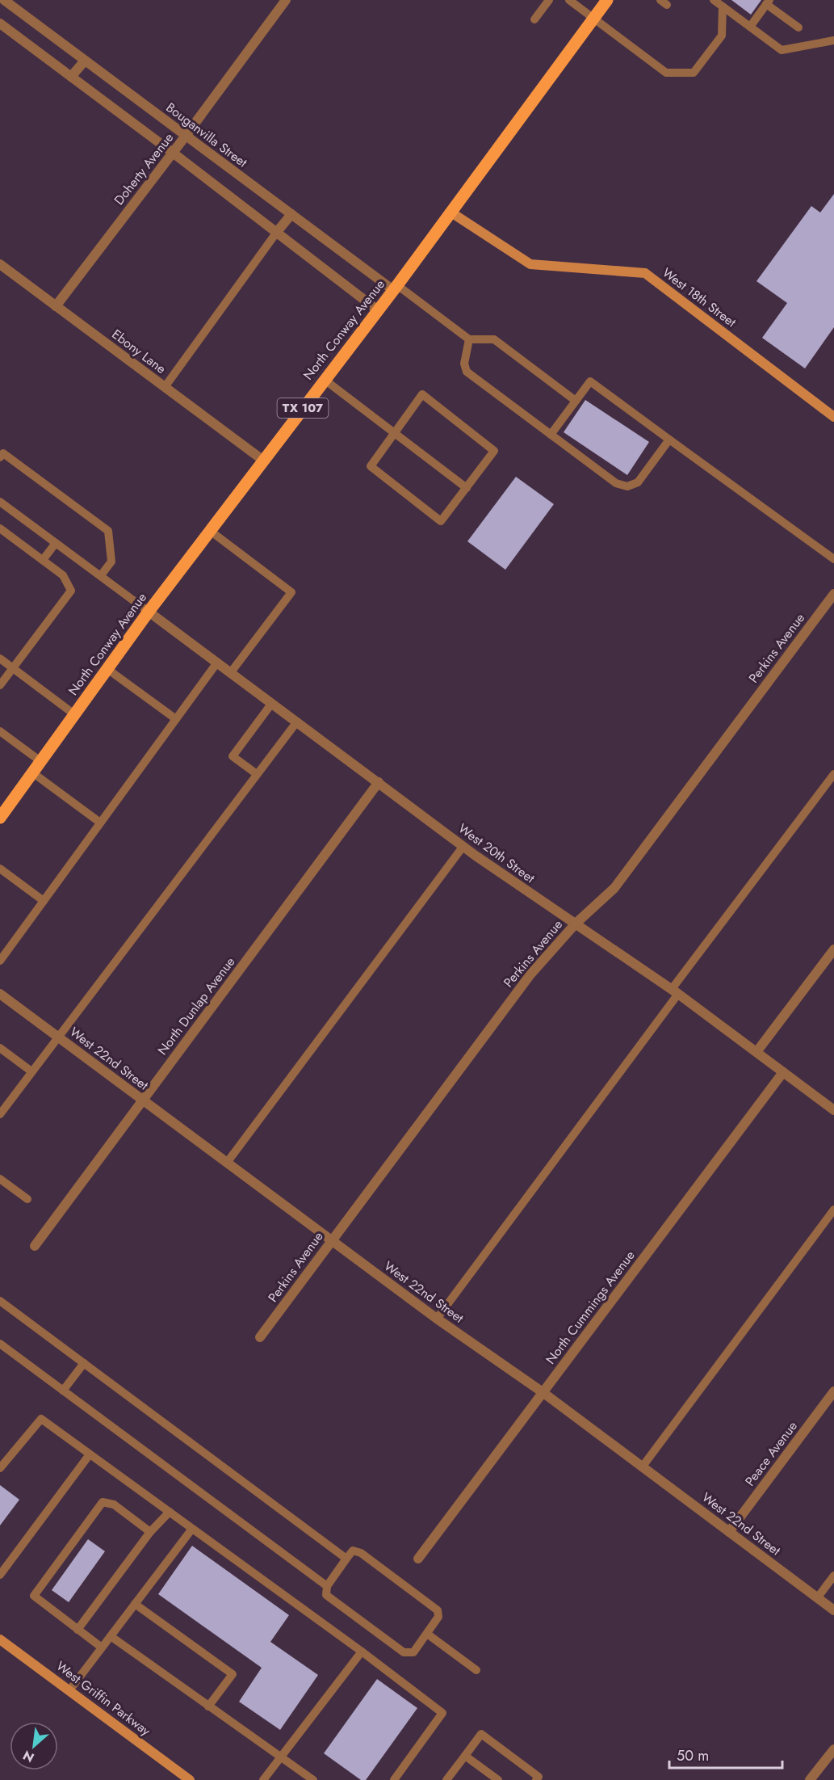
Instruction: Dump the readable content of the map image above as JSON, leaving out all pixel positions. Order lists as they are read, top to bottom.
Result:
{
  "streets": {
    "main road": ["North Conway Avenue", "TX 107"],
    "street": [
      "Bouganvilla Street",
      "Doherty Avenue",
      "West 18th Street",
      "Ebony Lane",
      "Perkins Avenue",
      "West 20th Street",
      "North Dunlap Avenue",
      "West 22nd Street",
      "North Cummings Avenue",
      "Peace Avenue",
      "West Griffin Parkway"
    ]
  },
  "crossings": [
    ["Bouganvilla Street", "Doherty Avenue"],
    ["Bouganvilla Street", "North Conway Avenue"],
    ["Doherty Avenue", "Ebony Lane"],
    ["West 18th Street", "North Conway Avenue"],
    ["North Conway Avenue", "Ebony Lane"],
    ["North Conway Avenue", "West 20th Street"],
    ["Perkins Avenue", "West 20th Street"],
    ["Perkins Avenue", "West 22nd Street"],
    ["West 20th Street", "North Dunlap Avenue"],
    ["West 20th Street", "North Cummings Avenue"],
    ["North Dunlap Avenue", "West 22nd Street"],
    ["West 22nd Street", "North Cummings Avenue"],
    ["West 22nd Street", "Peace Avenue"]
  ],
  "scale_bar": "50 m",
  "north": "bottom left"
}
